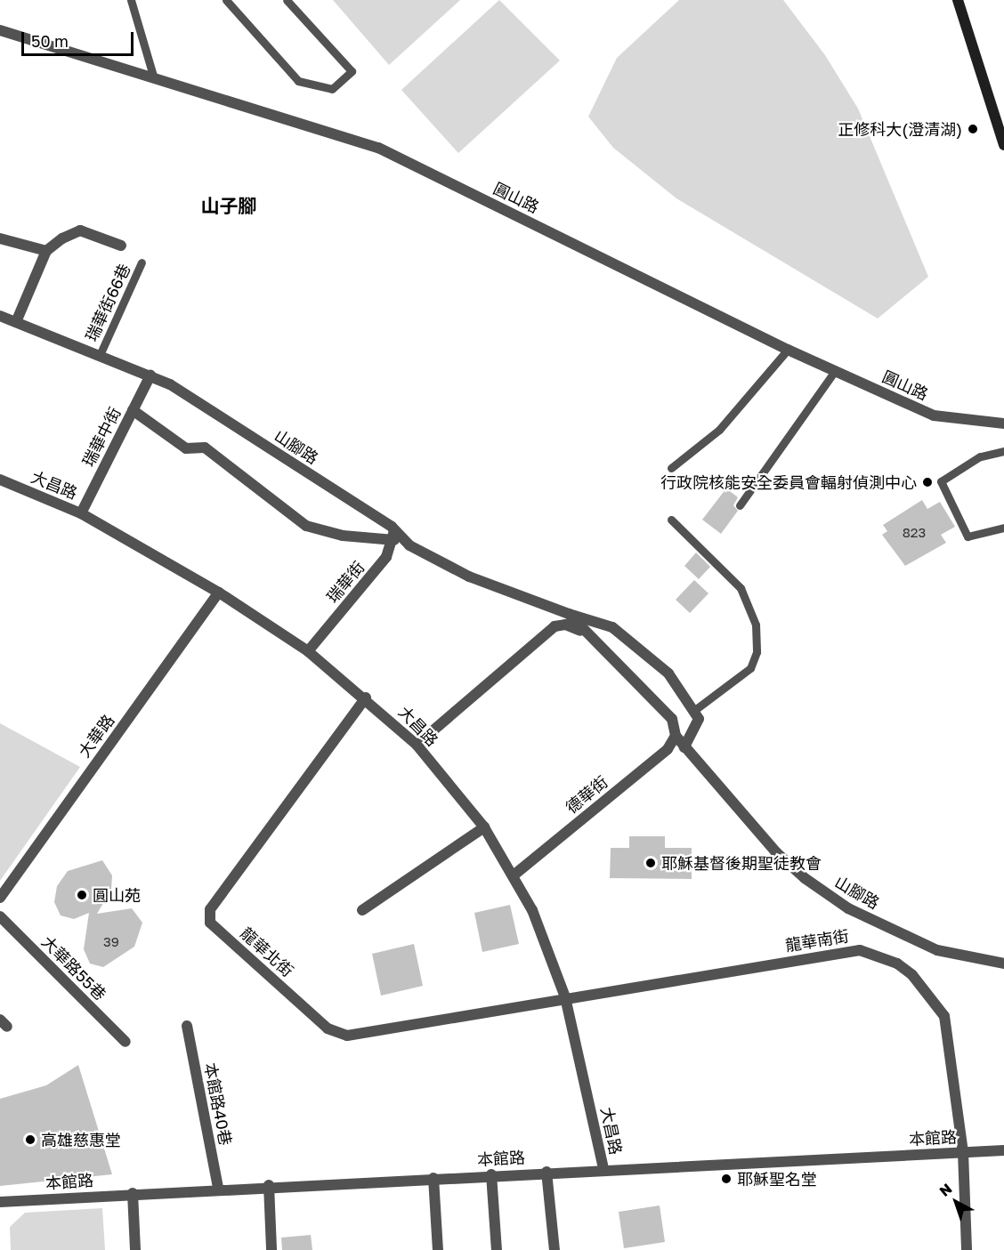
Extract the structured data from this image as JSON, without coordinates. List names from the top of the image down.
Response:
{
  "streets": {
    "street": [
      "圓山路",
      "瑞華中街",
      "山腳路",
      "大昌路",
      "瑞華街",
      "大華路",
      "德華街",
      "龍華南街",
      "龍華北街",
      "大華路55巷",
      "本館路40巷",
      "本館路"
    ],
    "lane": ["瑞華街66巷"]
  },
  "crossings": [
    ["瑞華街66巷", "山腳路"],
    ["瑞華中街", "山腳路"],
    ["瑞華中街", "大昌路"],
    ["山腳路", "德華街"],
    ["大昌路", "瑞華街"],
    ["大昌路", "大華路"],
    ["大昌路", "德華街"],
    ["大昌路", "龍華南街"],
    ["大昌路", "龍華北街"],
    ["大昌路", "本館路"],
    ["龍華南街", "龍華北街"],
    ["龍華南街", "本館路"],
    ["本館路40巷", "本館路"]
  ],
  "districts": ["山子腳"],
  "places": [
    "正修科大(澄清湖)",
    "行政院核能安全委員會輻射偵測中心",
    "耶穌基督後期聖徒教會",
    "圓山苑",
    "高雄慈惠堂",
    "耶穌聖名堂"
  ],
  "house_numbers": ["823", "39"],
  "scale_bar": "50 m",
  "north": "top left"
}
